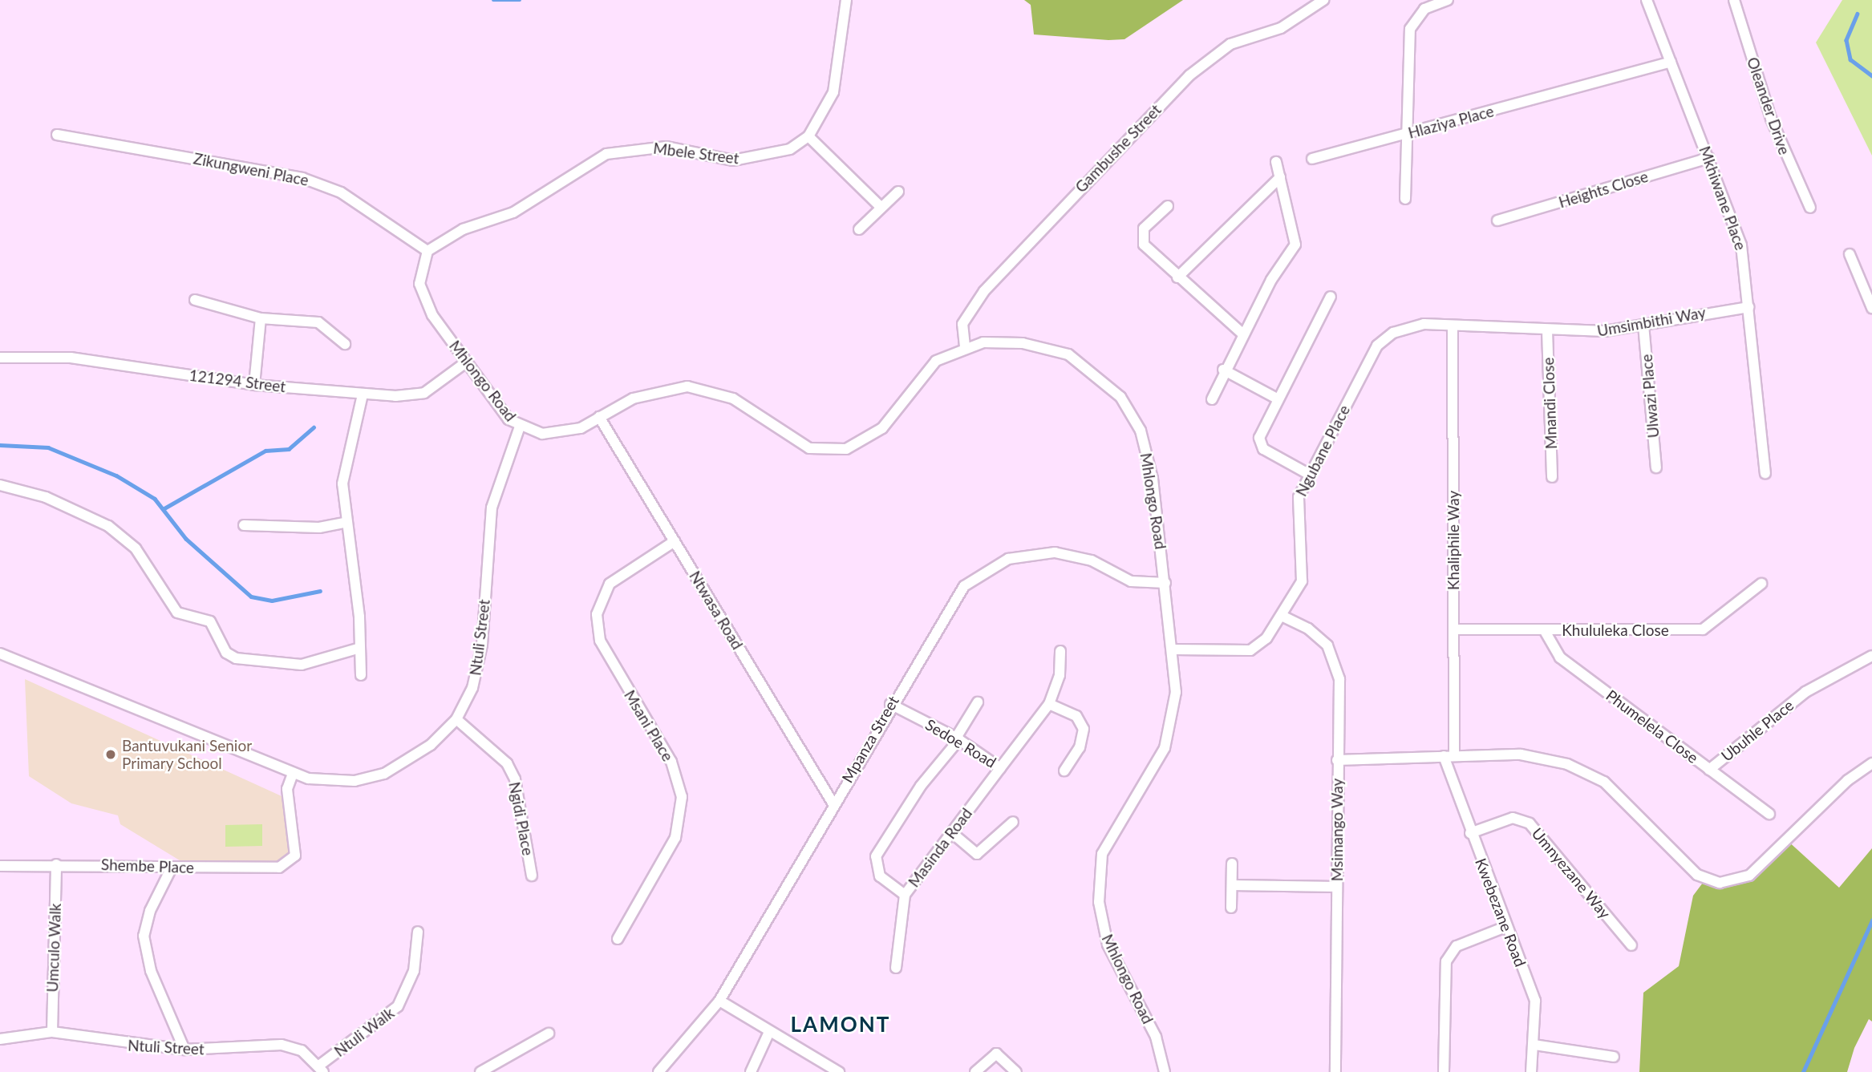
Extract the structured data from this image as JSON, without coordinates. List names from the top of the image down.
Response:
{
  "streets": {
    "street": [
      "Oleander Drive",
      "Hlaziya Place",
      "Gambushe Street",
      "Mbele Street",
      "Zikungweni Place",
      "Heights Close",
      "Mkhiwane Place",
      "Umsimbithi Way",
      "121294 Street",
      "Mhlongo Road",
      "Ulwazi Place",
      "Mnandi Close",
      "Ngubane Place",
      "Khaliphile Way",
      "Ntwasa Road",
      "Khululeka Close",
      "Ntuli Street",
      "Msani Place",
      "Phumelela Close",
      "Ubuhle Place",
      "Mpanza Street",
      "Sedoe Road",
      "Ngidi Place",
      "Msimango Way",
      "Masinda Road",
      "Shembe Place",
      "Umnyezane Way",
      "Kwebezane Road",
      "Umculo Walk",
      "Ntuli Walk"
    ]
  },
  "crossings": [
    ["Hlaziya Place", "Mkhiwane Place"],
    ["Gambushe Street", "Mhlongo Road"],
    ["Mbele Street", "Zikungweni Place"],
    ["Mbele Street", "Mhlongo Road"],
    ["Zikungweni Place", "Mhlongo Road"],
    ["Heights Close", "Mkhiwane Place"],
    ["Mkhiwane Place", "Umsimbithi Way"],
    ["Umsimbithi Way", "Ulwazi Place"],
    ["Umsimbithi Way", "Mnandi Close"],
    ["Umsimbithi Way", "Ngubane Place"],
    ["Umsimbithi Way", "Khaliphile Way"],
    ["121294 Street", "Mhlongo Road"],
    ["Mhlongo Road", "Ngubane Place"],
    ["Mhlongo Road", "Ntwasa Road"],
    ["Mhlongo Road", "Ntuli Street"],
    ["Mhlongo Road", "Mpanza Street"],
    ["Ngubane Place", "Khaliphile Way"],
    ["Ngubane Place", "Msimango Way"],
    ["Khaliphile Way", "Khululeka Close"],
    ["Khaliphile Way", "Kwebezane Road"],
    ["Ntwasa Road", "Msani Place"],
    ["Ntwasa Road", "Mpanza Street"],
    ["Khululeka Close", "Phumelela Close"],
    ["Ntuli Street", "Ngidi Place"],
    ["Ntuli Street", "Shembe Place"],
    ["Ntuli Street", "Umculo Walk"],
    ["Ntuli Street", "Ntuli Walk"],
    ["Phumelela Close", "Ubuhle Place"],
    ["Mpanza Street", "Sedoe Road"],
    ["Sedoe Road", "Masinda Road"],
    ["Shembe Place", "Umculo Walk"],
    ["Umnyezane Way", "Kwebezane Road"]
  ],
  "districts": ["LAMONT"],
  "places": ["Bantuvukani Senior Primary School"]
}
